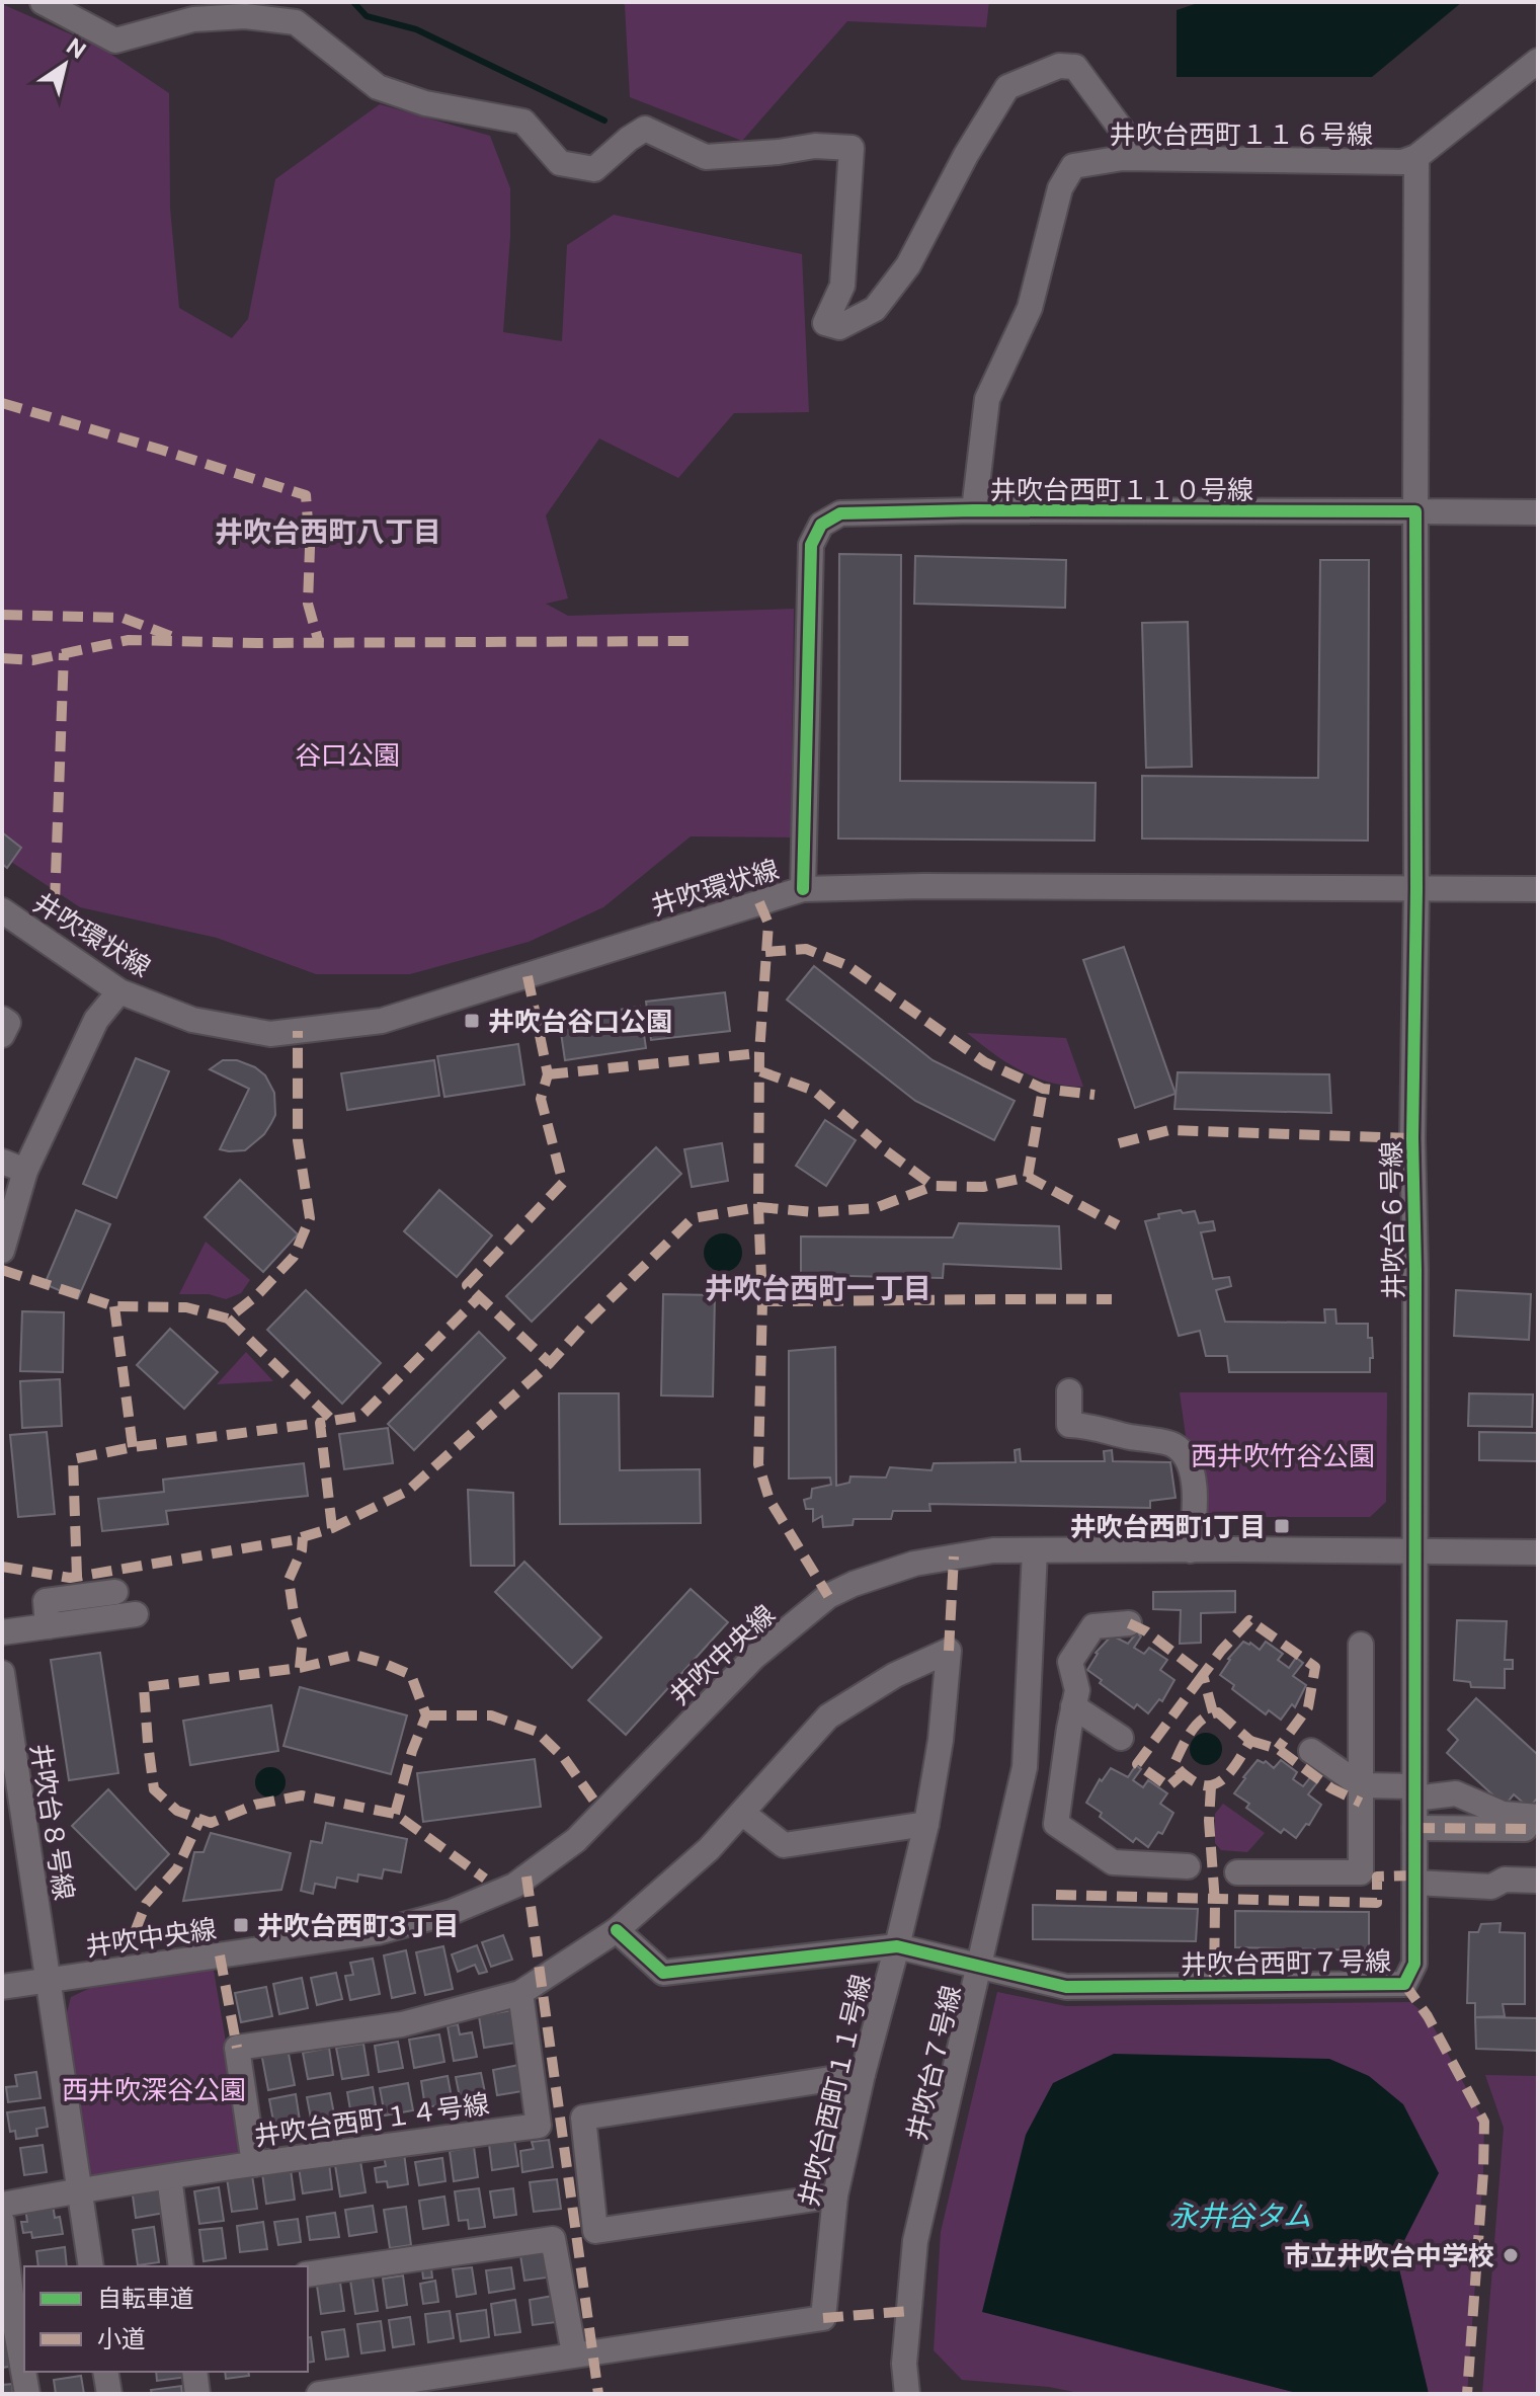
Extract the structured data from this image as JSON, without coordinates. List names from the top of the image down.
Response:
{
  "streets": {
    "street": [
      "井吹台西町１１６号線",
      "井吹台西町１１０号線",
      "井吹環状線",
      "井吹台６号線",
      "井吹中央線",
      "井吹台８号線",
      "井吹台西町７号線",
      "井吹台７号線",
      "井吹台西町１１号線",
      "井吹台西町１４号線"
    ]
  },
  "crossings": [
    ["井吹台西町１１６号線", "井吹台西町１１０号線"],
    ["井吹台西町１１０号線", "井吹環状線"],
    ["井吹環状線", "井吹台６号線"],
    ["井吹台６号線", "井吹中央線"],
    ["井吹台６号線", "井吹台西町７号線"],
    ["井吹中央線", "井吹台８号線"],
    ["井吹中央線", "井吹台西町７号線"],
    ["井吹中央線", "井吹台７号線"],
    ["井吹台８号線", "井吹台西町１４号線"],
    ["井吹台西町７号線", "井吹台７号線"],
    ["井吹台西町１１号線", "井吹台西町１４号線"]
  ],
  "districts": ["井吹台西町八丁目", "井吹台西町一丁目"],
  "water": ["永井谷タム"],
  "parks": ["谷口公園", "西井吹竹谷公園", "西井吹深谷公園"],
  "places": {
    "transit": ["井吹台谷口公園", "井吹台西町1丁目", "井吹台西町3丁目"],
    "other": ["市立井吹台中学校"]
  },
  "legend": ["自転車道", "小道"],
  "north": "top right"
}
